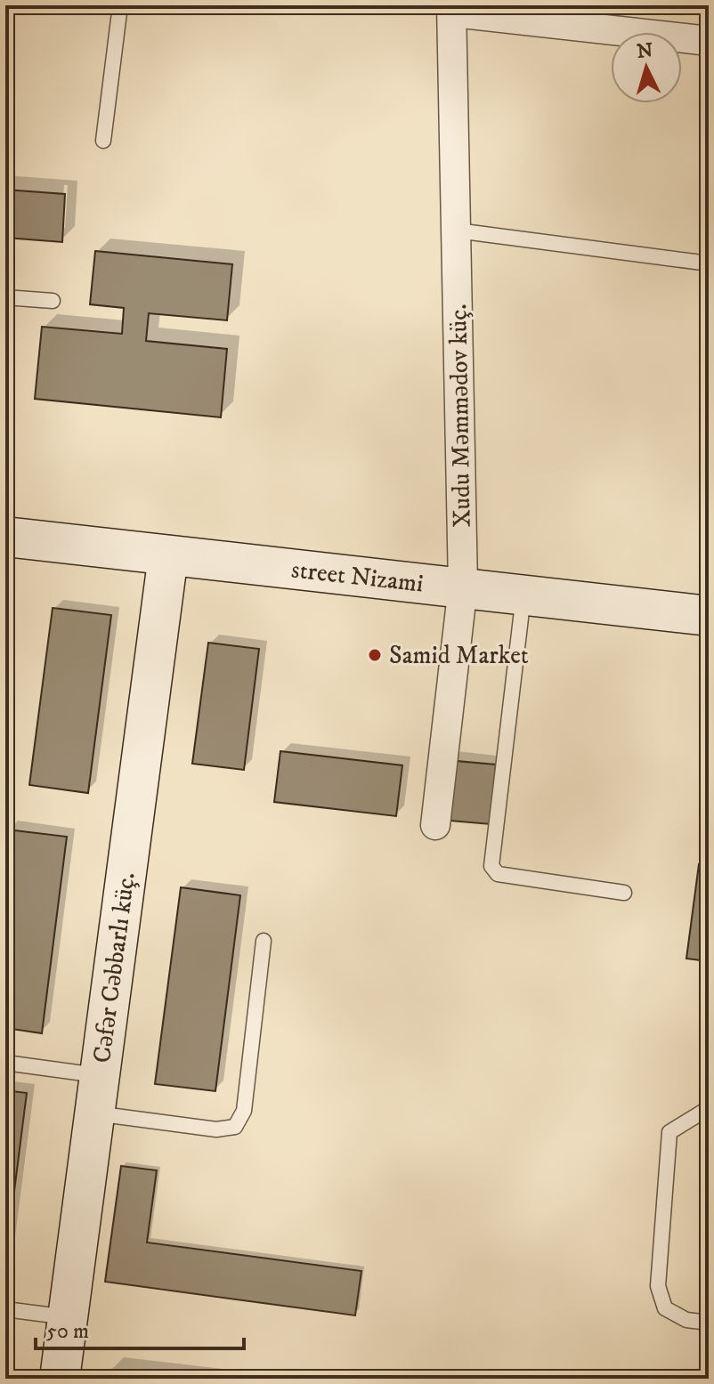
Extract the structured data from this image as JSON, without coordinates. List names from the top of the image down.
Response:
{
  "streets": {
    "street": ["Xudu Məmmədov küç.", "street Nizami", "Cəfər Cəbbarlı küç."]
  },
  "crossings": [
    ["Xudu Məmmədov küç.", "street Nizami"],
    ["street Nizami", "Cəfər Cəbbarlı küç."]
  ],
  "places": ["Samid Market"],
  "scale_bar": "50 m",
  "north": "top"
}
